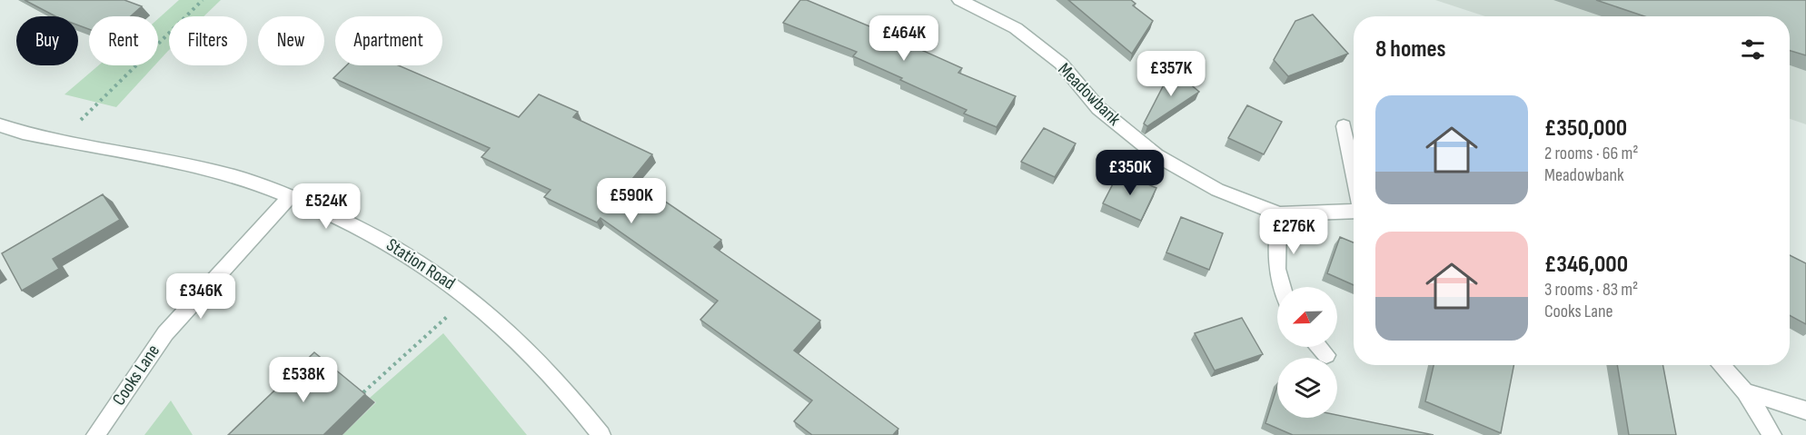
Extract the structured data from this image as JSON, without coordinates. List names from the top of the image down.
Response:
{
  "streets": {
    "street": ["Meadowbank", "Station Road", "Cooks Lane"]
  },
  "crossings": [
    ["Station Road", "Cooks Lane"]
  ],
  "north": "bottom left",
  "page": {
    "price": [
      "£464K",
      "£357K",
      "£350K",
      "£590K",
      "£524K",
      "£276K",
      "£346K",
      "£538K"
    ],
    "chip": [
      "Buy",
      "Rent",
      "Filters",
      "New",
      "Apartment"
    ],
    "heading": "8 homes",
    "list": [
      {
        "name": "£350,000",
        "note": "2 rooms · 66 m² · Meadowbank"
      },
      {
        "name": "£346,000",
        "note": "3 rooms · 83 m² · Cooks Lane"
      }
    ]
  }
}
